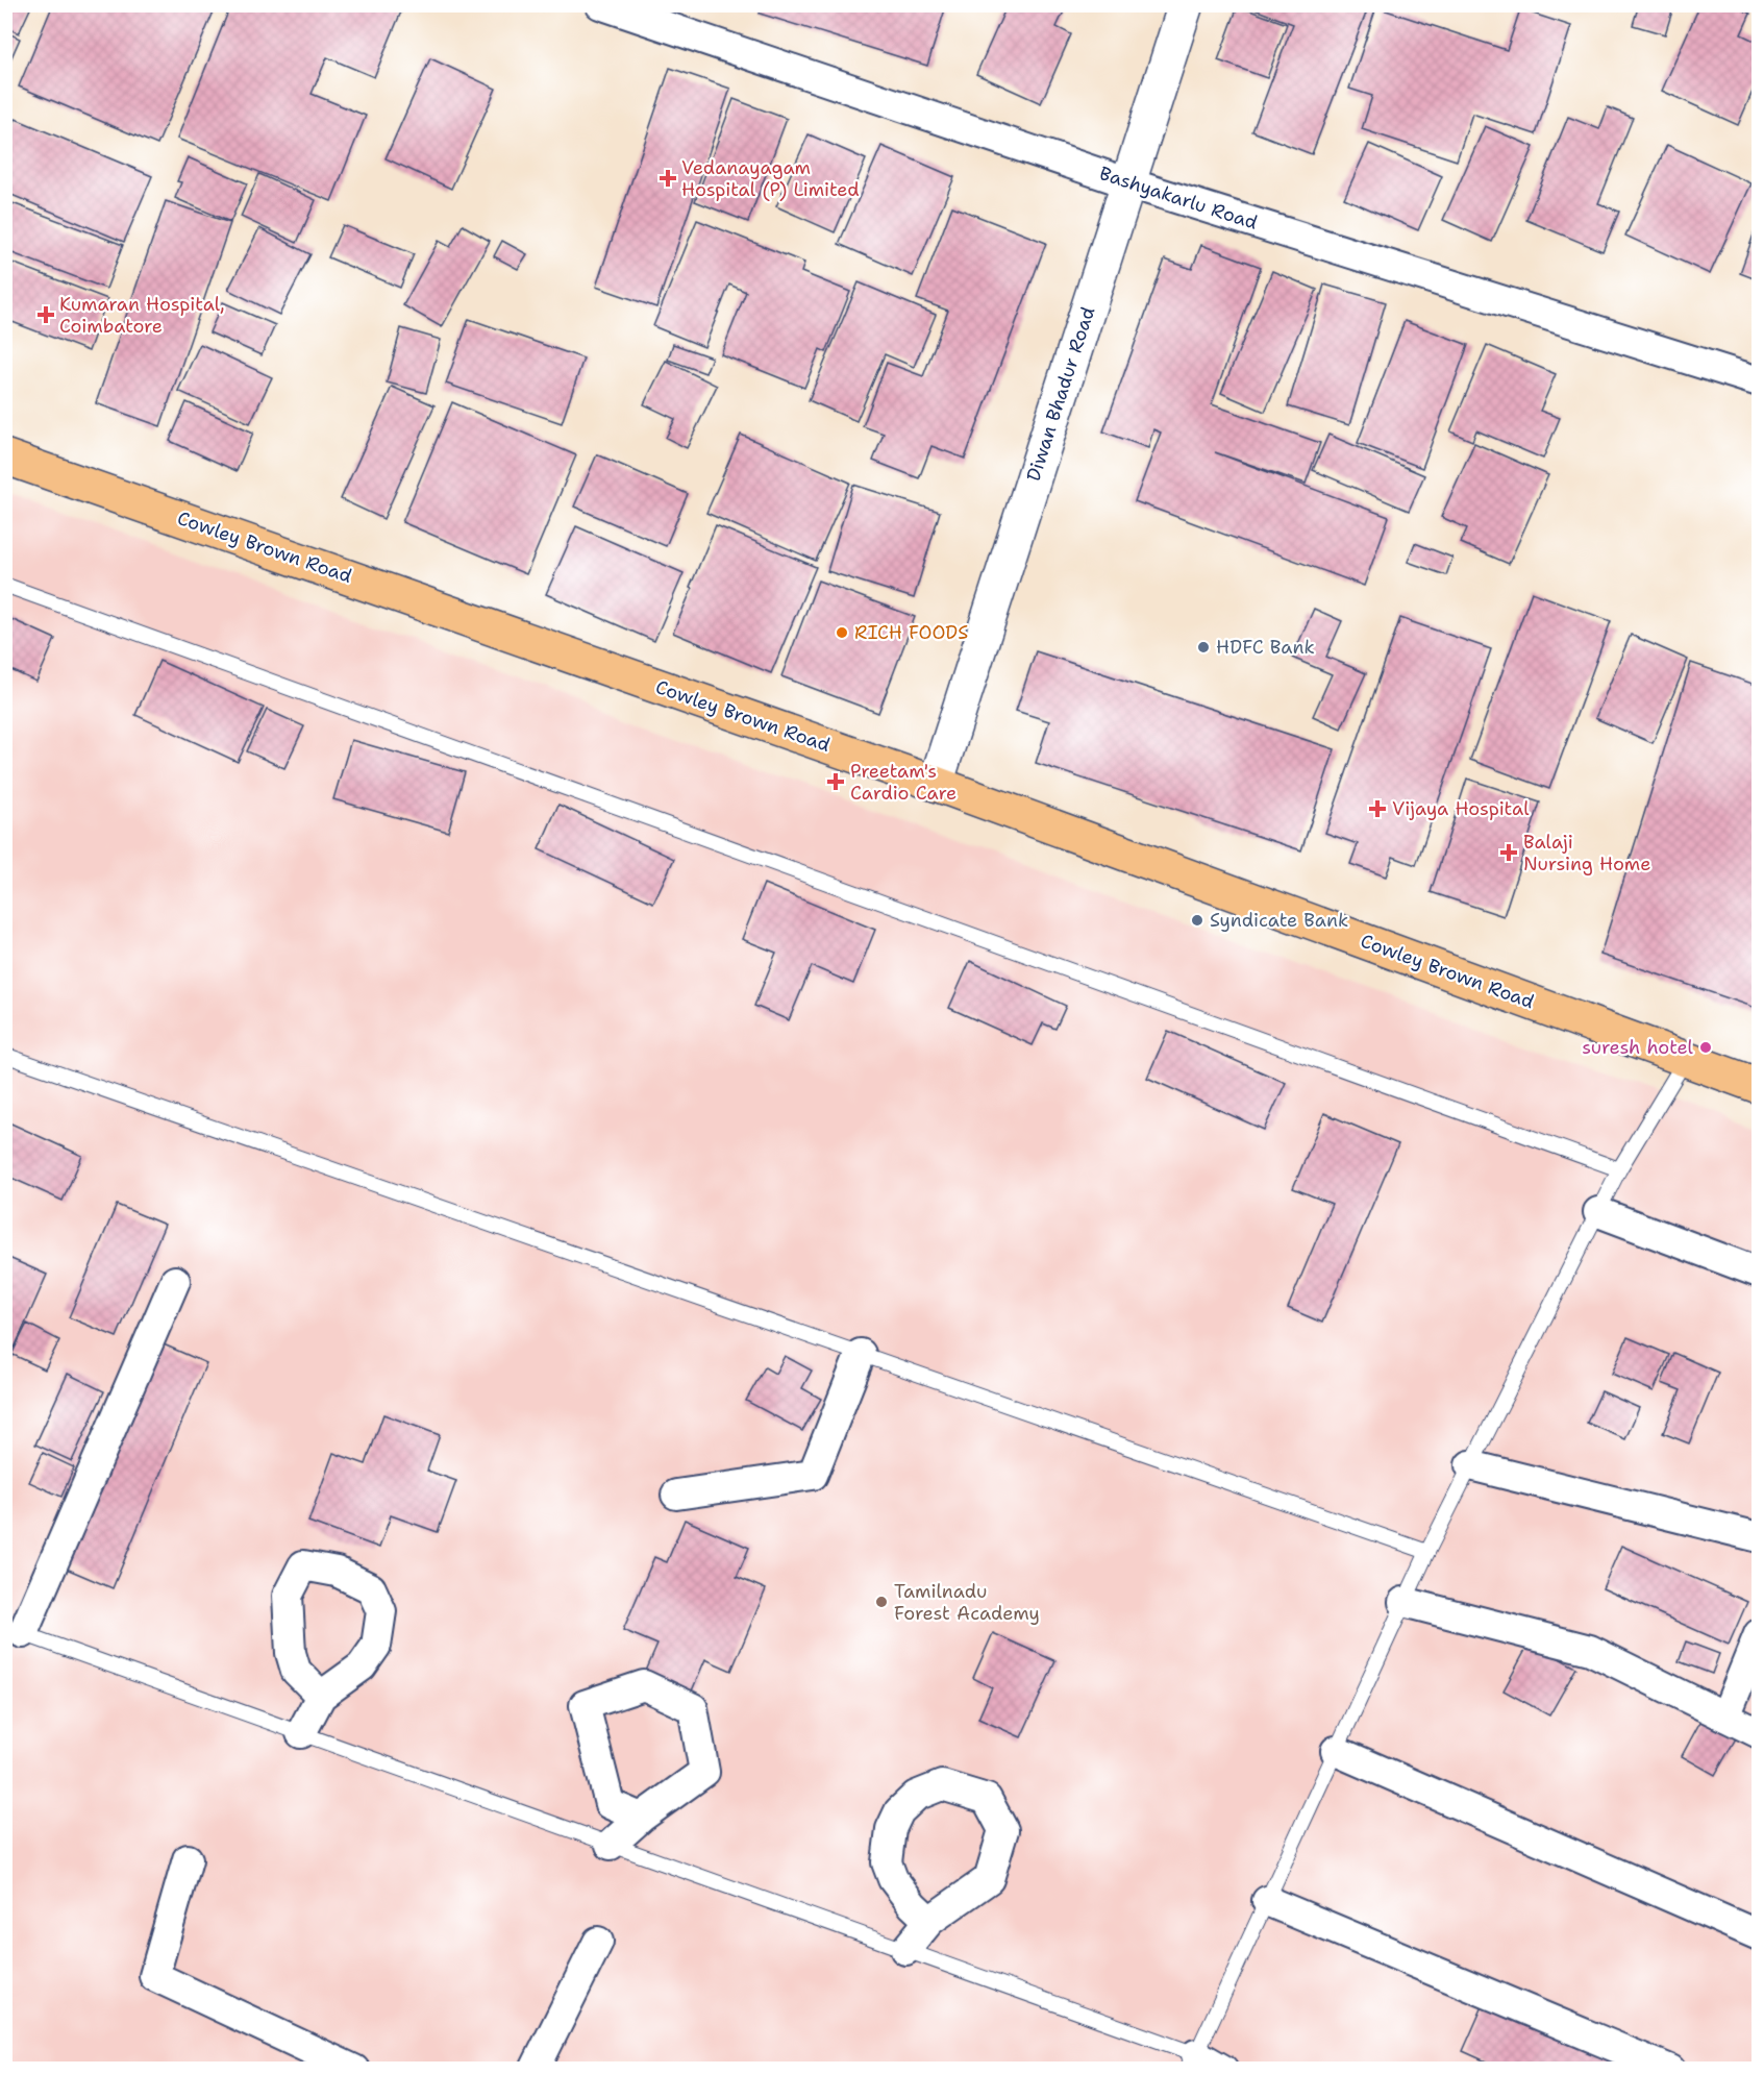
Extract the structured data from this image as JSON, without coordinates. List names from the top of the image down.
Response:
{
  "streets": {
    "main road": ["Cowley Brown Road"],
    "street": ["Bashyakarlu Road", "Diwan Bhadur Road"]
  },
  "crossings": [
    ["Bashyakarlu Road", "Diwan Bhadur Road"],
    ["Diwan Bhadur Road", "Cowley Brown Road"]
  ],
  "places": {
    "health": [
      "Vedanayagam Hospital (P) Limited",
      "Kumaran Hospital, Coimbatore",
      "Preetam's Cardio Care",
      "Vijaya Hospital",
      "Balaji Nursing Home"
    ],
    "other": [
      "RICH FOODS",
      "HDFC Bank",
      "Syndicate Bank",
      "suresh hotel",
      "Tamilnadu Forest Academy"
    ]
  }
}
